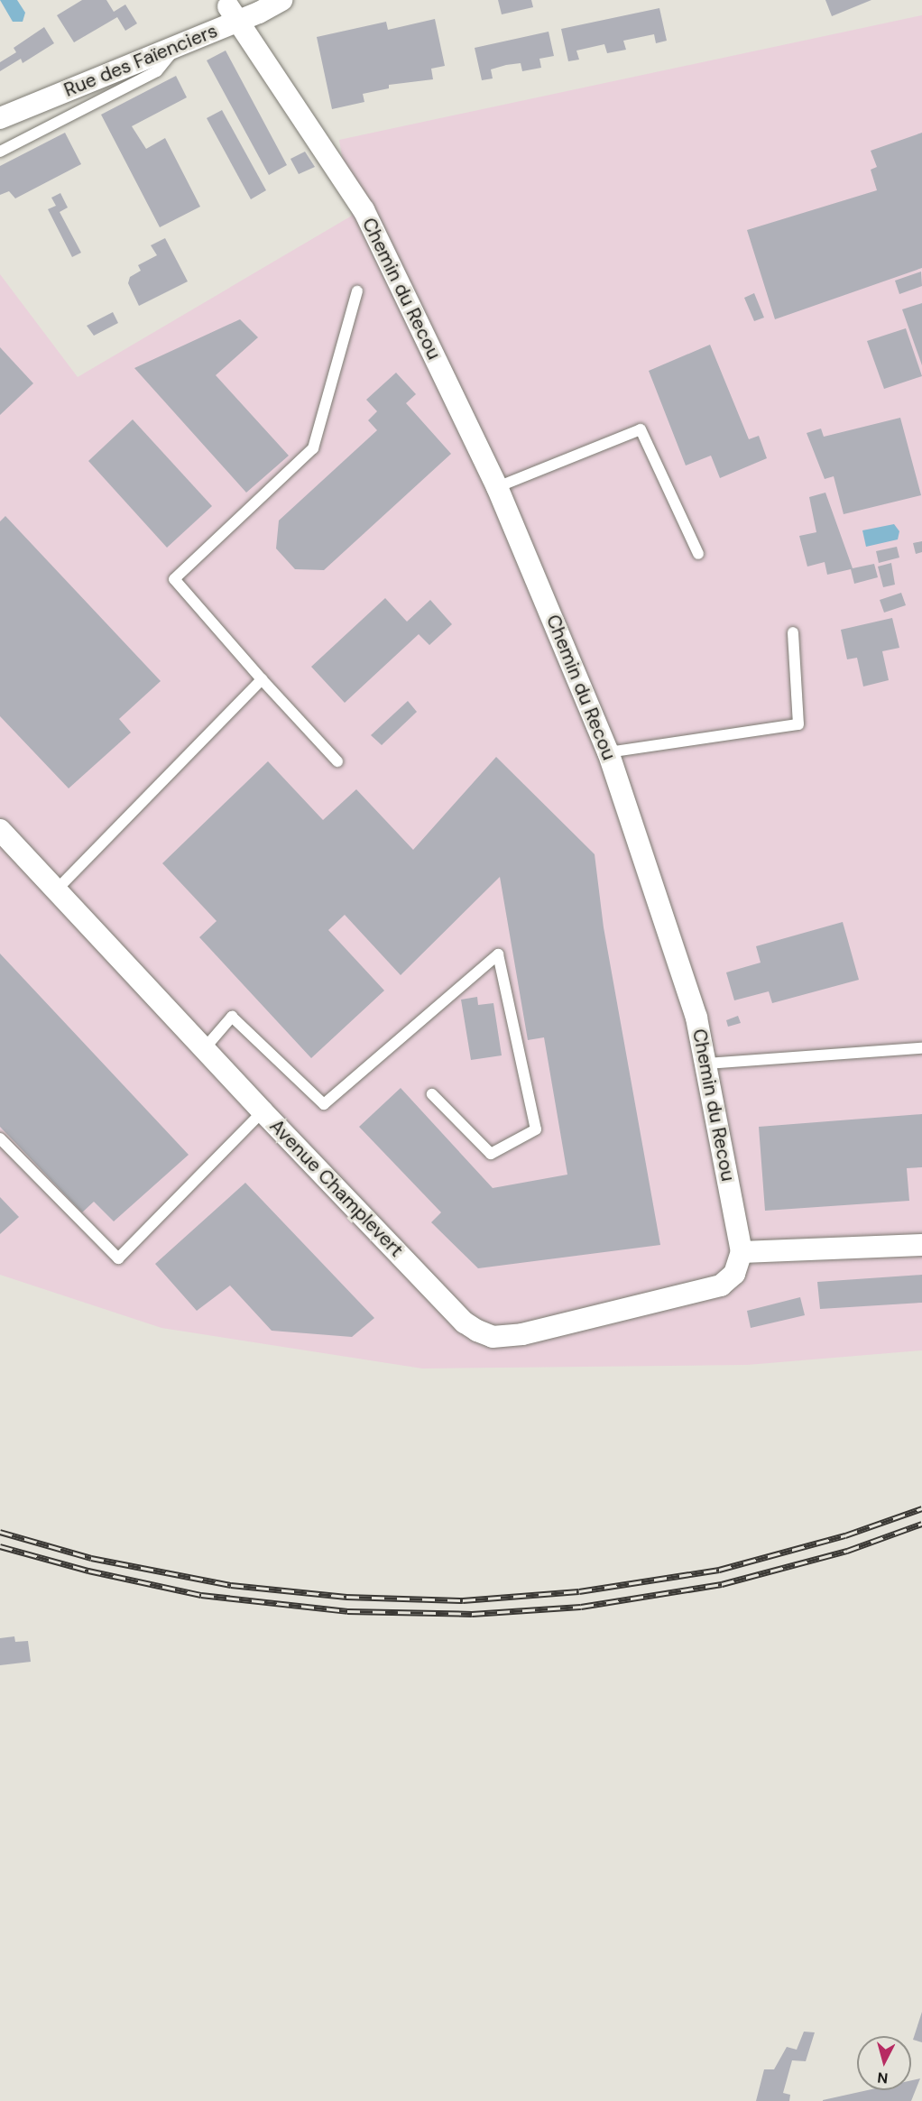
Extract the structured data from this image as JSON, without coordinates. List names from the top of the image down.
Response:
{
  "streets": {
    "street": ["Rue des Faïenciers", "Chemin du Recou", "Avenue Champlevert"]
  },
  "crossings": [
    ["Rue des Faïenciers", "Chemin du Recou"],
    ["Chemin du Recou", "Avenue Champlevert"]
  ],
  "north": "bottom"
}
